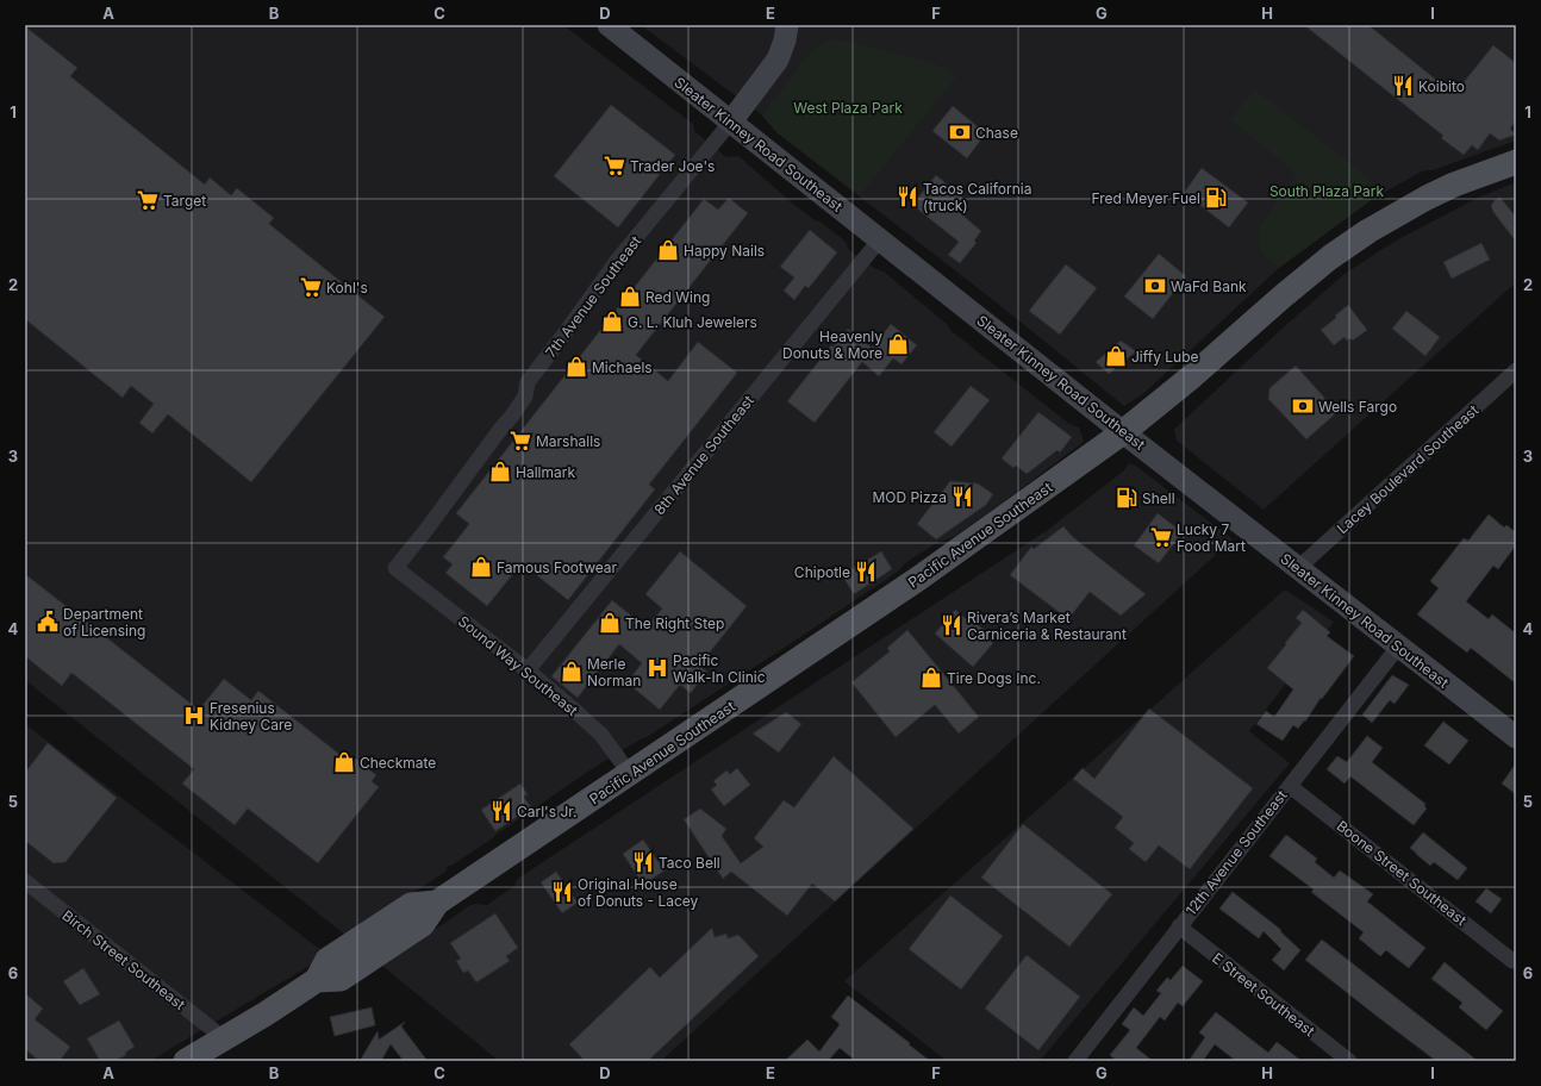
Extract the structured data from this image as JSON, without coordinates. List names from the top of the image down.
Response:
{
  "streets": {
    "main road": ["Sleater Kinney Road Southeast", "7th Avenue Southeast", "Pacific Avenue Southeast"],
    "street": [
      "8th Avenue Southeast",
      "Lacey Boulevard Southeast",
      "Sound Way Southeast",
      "12th Avenue Southeast",
      "Boone Street Southeast",
      "Birch Street Southeast",
      "E Street Southeast"
    ]
  },
  "crossings": [
    ["Sleater Kinney Road Southeast", "7th Avenue Southeast"],
    ["Sleater Kinney Road Southeast", "8th Avenue Southeast"],
    ["Sleater Kinney Road Southeast", "Lacey Boulevard Southeast"],
    ["Sleater Kinney Road Southeast", "Pacific Avenue Southeast"],
    ["Sleater Kinney Road Southeast", "12th Avenue Southeast"],
    ["7th Avenue Southeast", "Sound Way Southeast"],
    ["8th Avenue Southeast", "Sound Way Southeast"],
    ["Pacific Avenue Southeast", "Sound Way Southeast"],
    ["Pacific Avenue Southeast", "Birch Street Southeast"],
    ["12th Avenue Southeast", "Boone Street Southeast"],
    ["12th Avenue Southeast", "E Street Southeast"]
  ],
  "parks": ["West Plaza Park", "South Plaza Park"],
  "places": {
    "restaurant": [
      "Koibito",
      "Tacos California (truck)",
      "MOD Pizza",
      "Chipotle",
      "Rivera’s Market Carniceria & Restaurant",
      "Carl's Jr.",
      "Taco Bell",
      "Original House of Donuts - Lacey"
    ],
    "bank": ["Chase", "WaFd Bank", "Wells Fargo"],
    "supermarket": [
      "Trader Joe's",
      "Target",
      "Kohl's",
      "Marshalls",
      "Lucky 7 Food Mart"
    ],
    "fuel station": ["Fred Meyer Fuel", "Shell"],
    "shop": [
      "Happy Nails",
      "Red Wing",
      "G. L. Kluh Jewelers",
      "Heavenly Donuts & More",
      "Jiffy Lube",
      "Michaels",
      "Hallmark",
      "Famous Footwear",
      "The Right Step",
      "Merle Norman",
      "Tire Dogs Inc.",
      "Checkmate"
    ],
    "public building": ["Department of Licensing"],
    "hospital": ["Pacific Walk-In Clinic", "Fresenius Kidney Care"]
  },
  "grid": {
    "columns": [
      "A",
      "B",
      "C",
      "D",
      "E",
      "F",
      "G",
      "H",
      "I"
    ],
    "rows": [
      "1",
      "2",
      "3",
      "4",
      "5",
      "6"
    ]
  }
}
